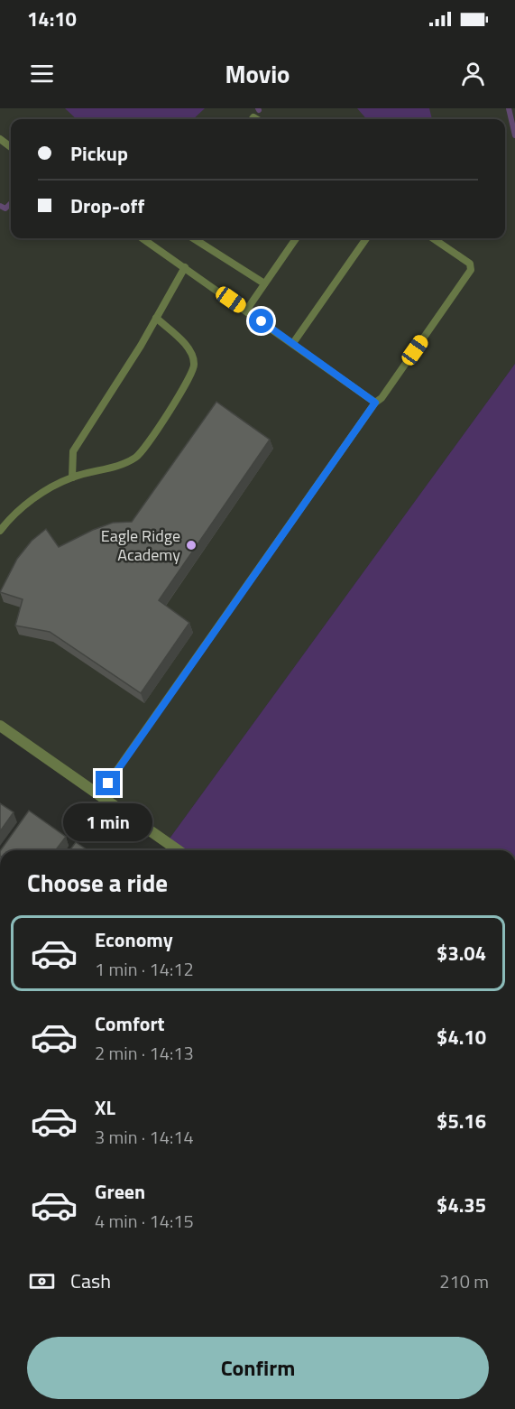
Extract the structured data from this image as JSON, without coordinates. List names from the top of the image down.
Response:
{
  "places": ["Eagle Ridge Academy"],
  "page": {
    "status": "14:10",
    "header": "Movio",
    "banner": ["Pickup", "Drop-off"],
    "bubble": "1 min",
    "heading": "Choose a ride",
    "list": [
      {
        "name": "Economy",
        "note": "1 min · 14:12",
        "value": "$3.04"
      },
      {
        "name": "Comfort",
        "note": "2 min · 14:13",
        "value": "$4.10"
      },
      {
        "name": "XL",
        "note": "3 min · 14:14",
        "value": "$5.16"
      },
      {
        "name": "Green",
        "note": "4 min · 14:15",
        "value": "$4.35"
      }
    ],
    "pay": ["Cash", "210 m"],
    "buttons": "Confirm"
  }
}
